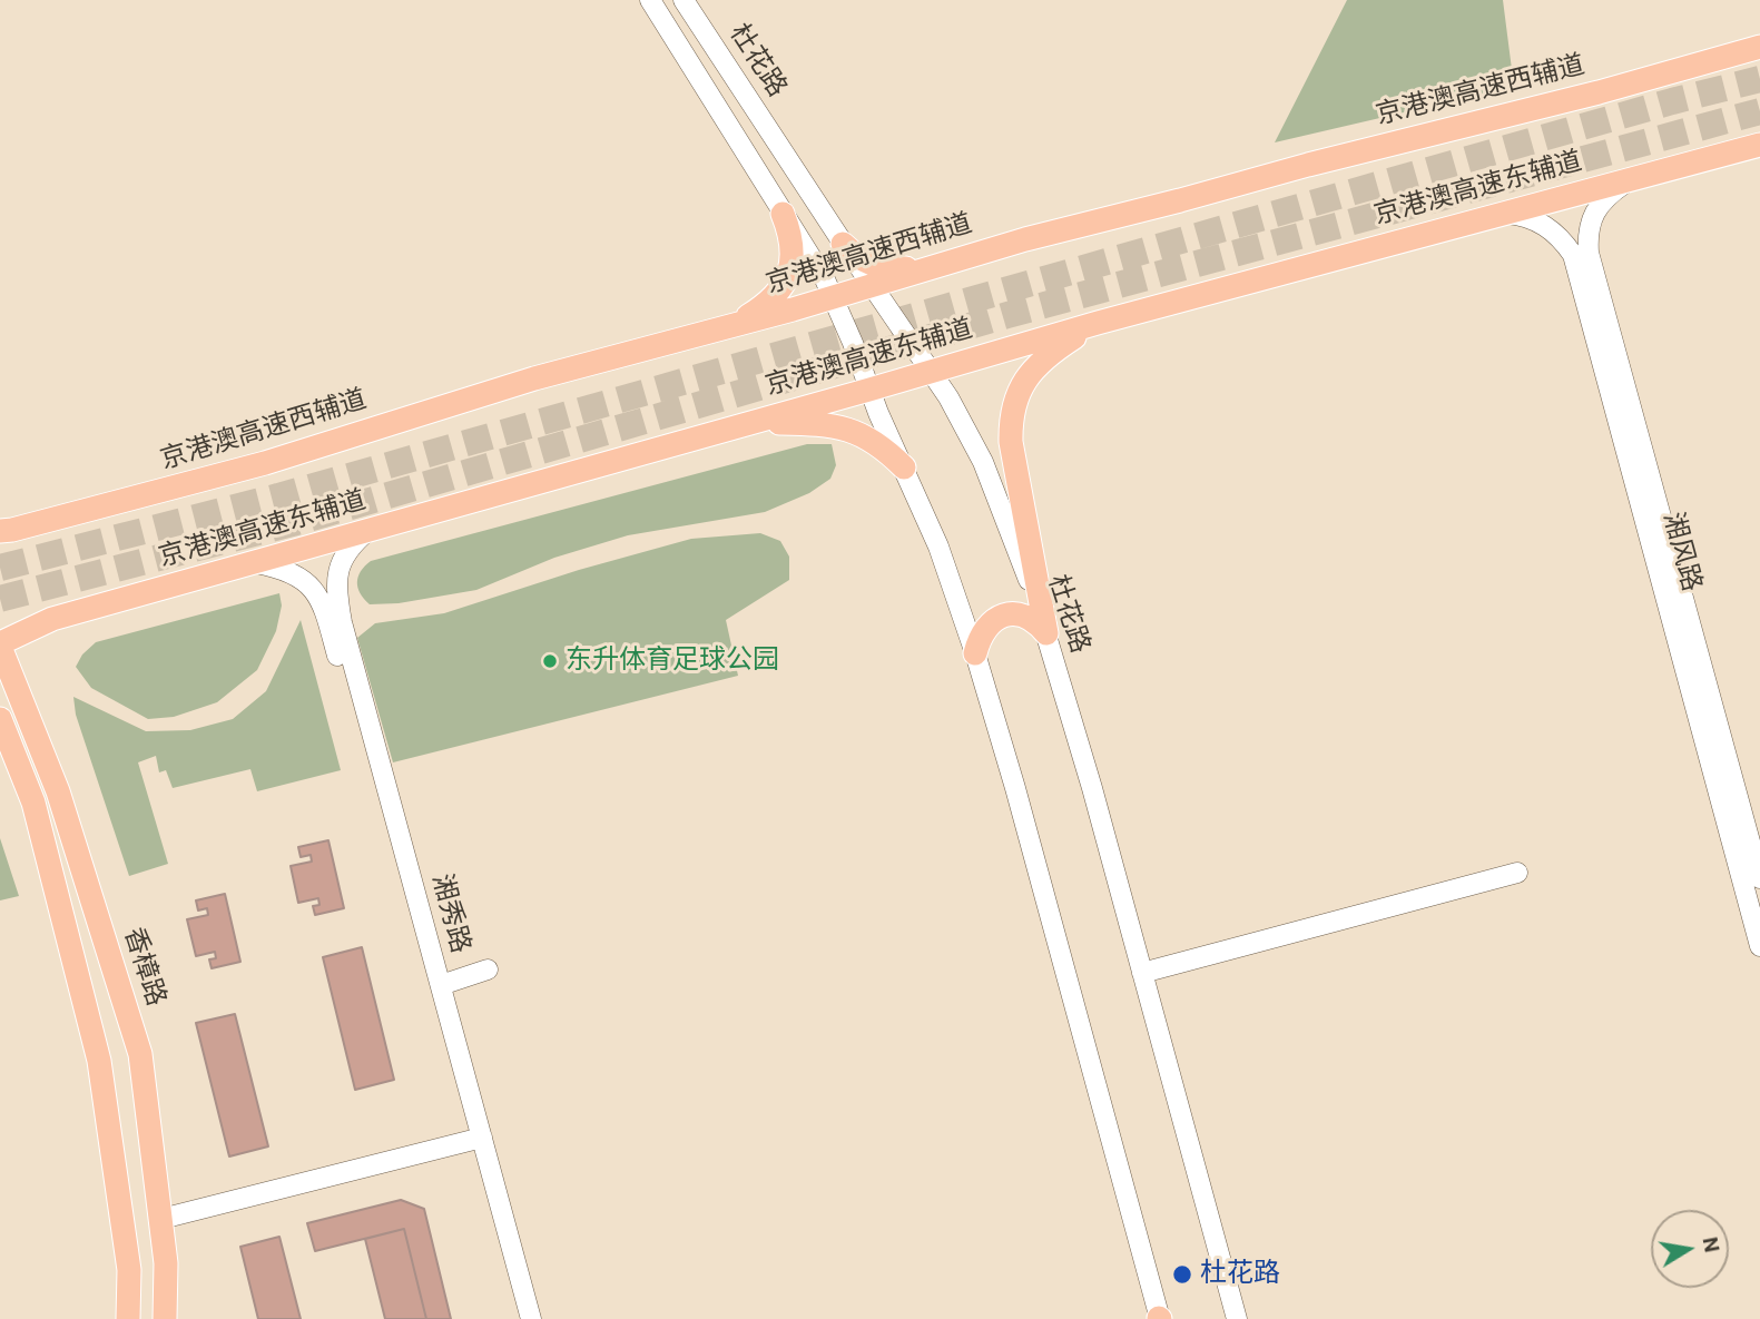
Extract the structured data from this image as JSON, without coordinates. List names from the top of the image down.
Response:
{
  "streets": {
    "main road": ["京港澳高速西辅道", "京港澳高速东辅道", "香樟路"],
    "street": ["杜花路", "湘风路", "湘秀路"]
  },
  "crossings": [
    ["杜花路", "京港澳高速西辅道"],
    ["杜花路", "京港澳高速东辅道"],
    ["京港澳高速东辅道", "湘风路"],
    ["京港澳高速东辅道", "湘秀路"],
    ["京港澳高速东辅道", "香樟路"]
  ],
  "places": ["东升体育足球公园", "杜花路"],
  "north": "right"
}
